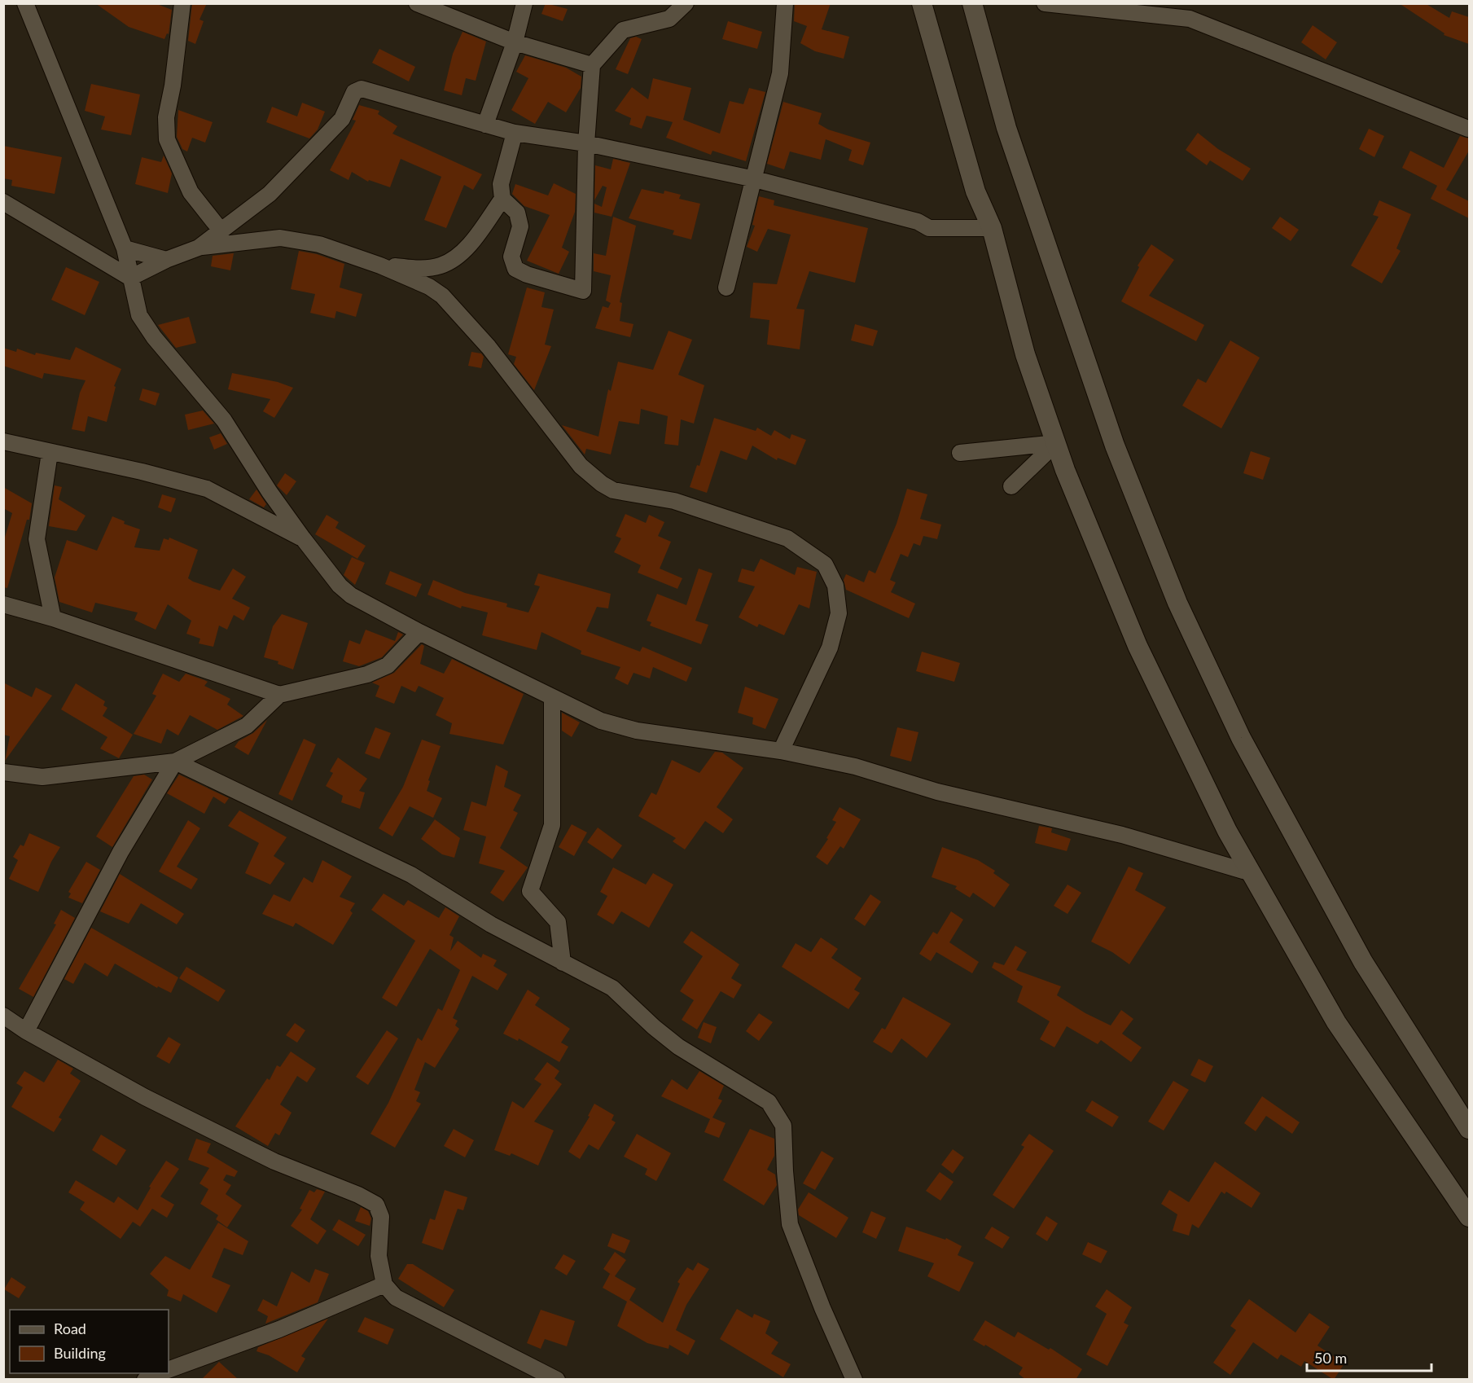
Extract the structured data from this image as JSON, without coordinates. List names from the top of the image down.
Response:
{
  "legend": ["Road", "Building"],
  "scale_bar": "50 m"
}
